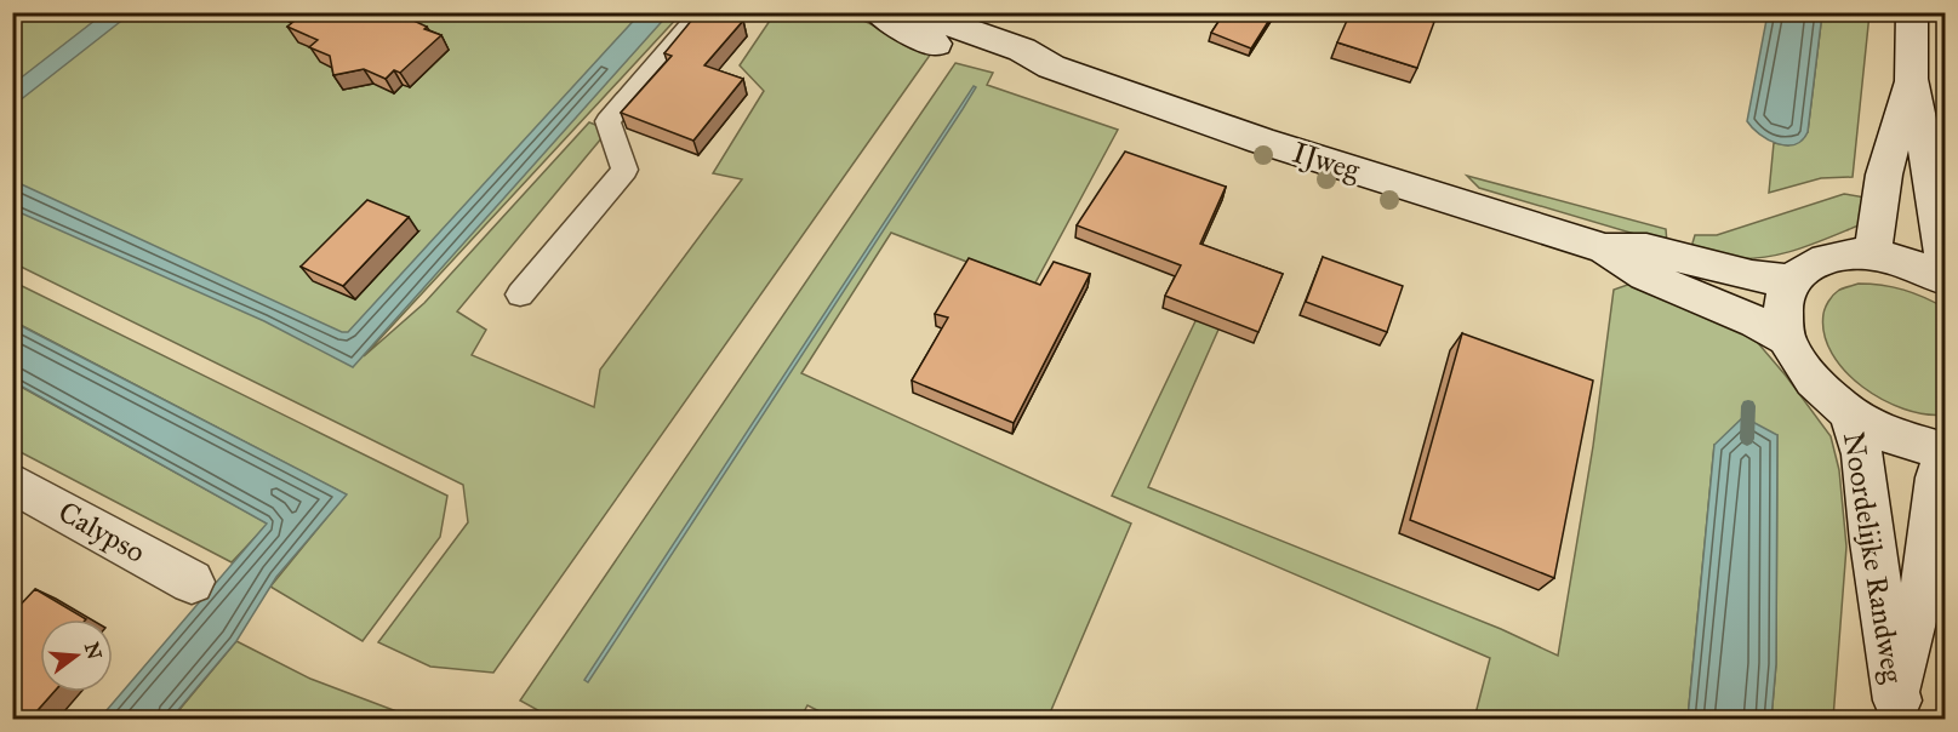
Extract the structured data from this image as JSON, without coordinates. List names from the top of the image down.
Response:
{
  "streets": {
    "main road": ["IJweg", "Calypso", "Noordelijke Randweg"]
  },
  "north": "right"
}
